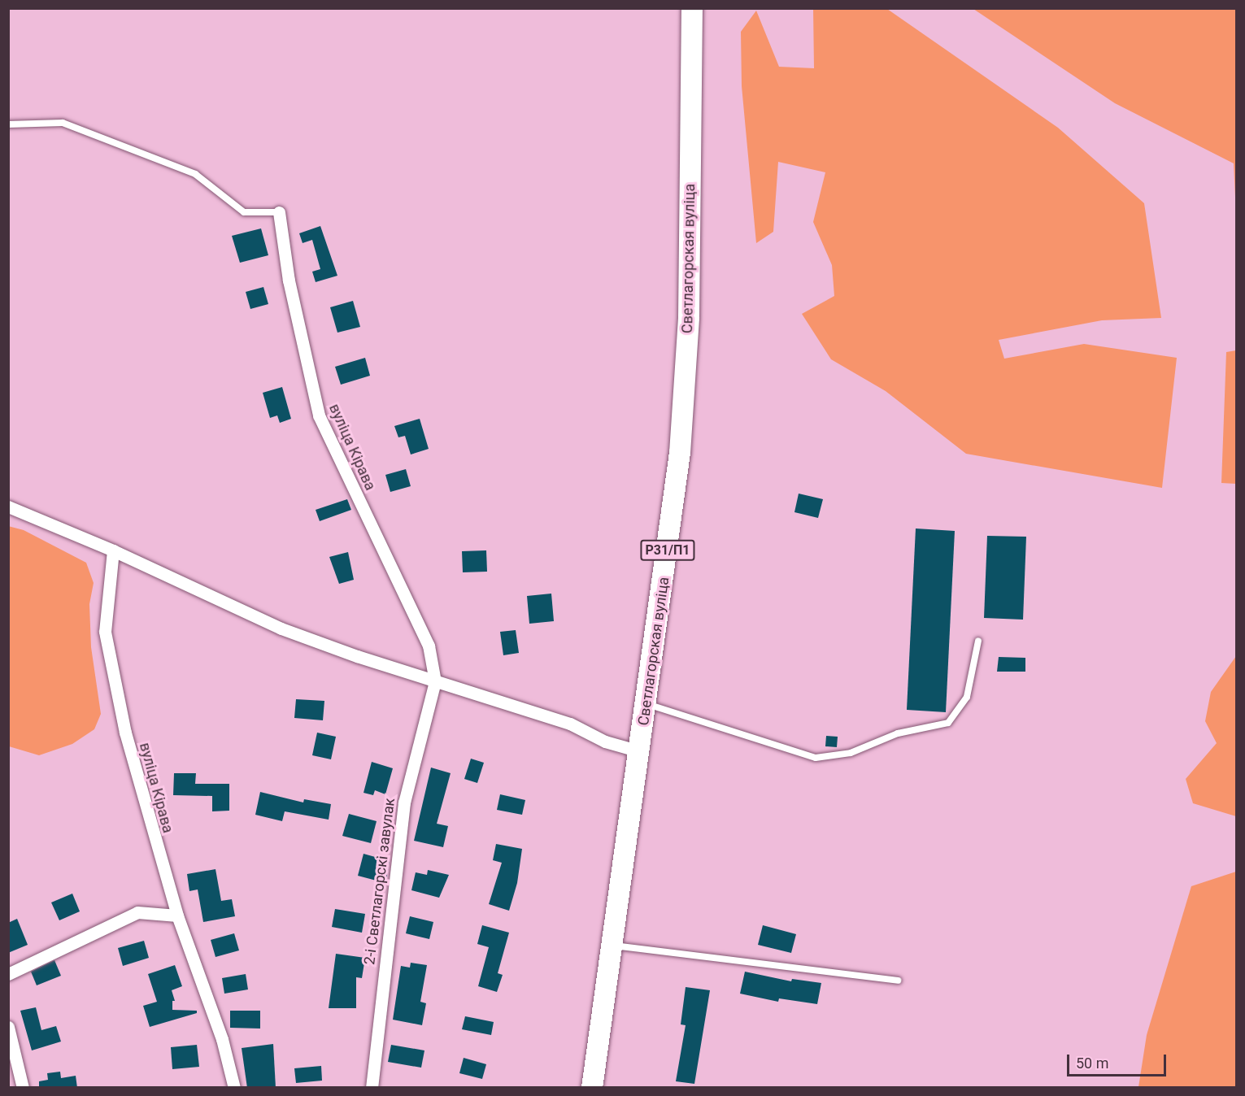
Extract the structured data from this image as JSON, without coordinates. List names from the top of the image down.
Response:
{
  "streets": {
    "main road": ["Светлагорская вуліца", "Р31/П1"],
    "street": ["вуліца Кірава", "2-і Светлагорскі завулак"]
  },
  "crossings": [
    ["вуліца Кірава", "2-і Светлагорскі завулак"]
  ],
  "scale_bar": "50 m"
}
